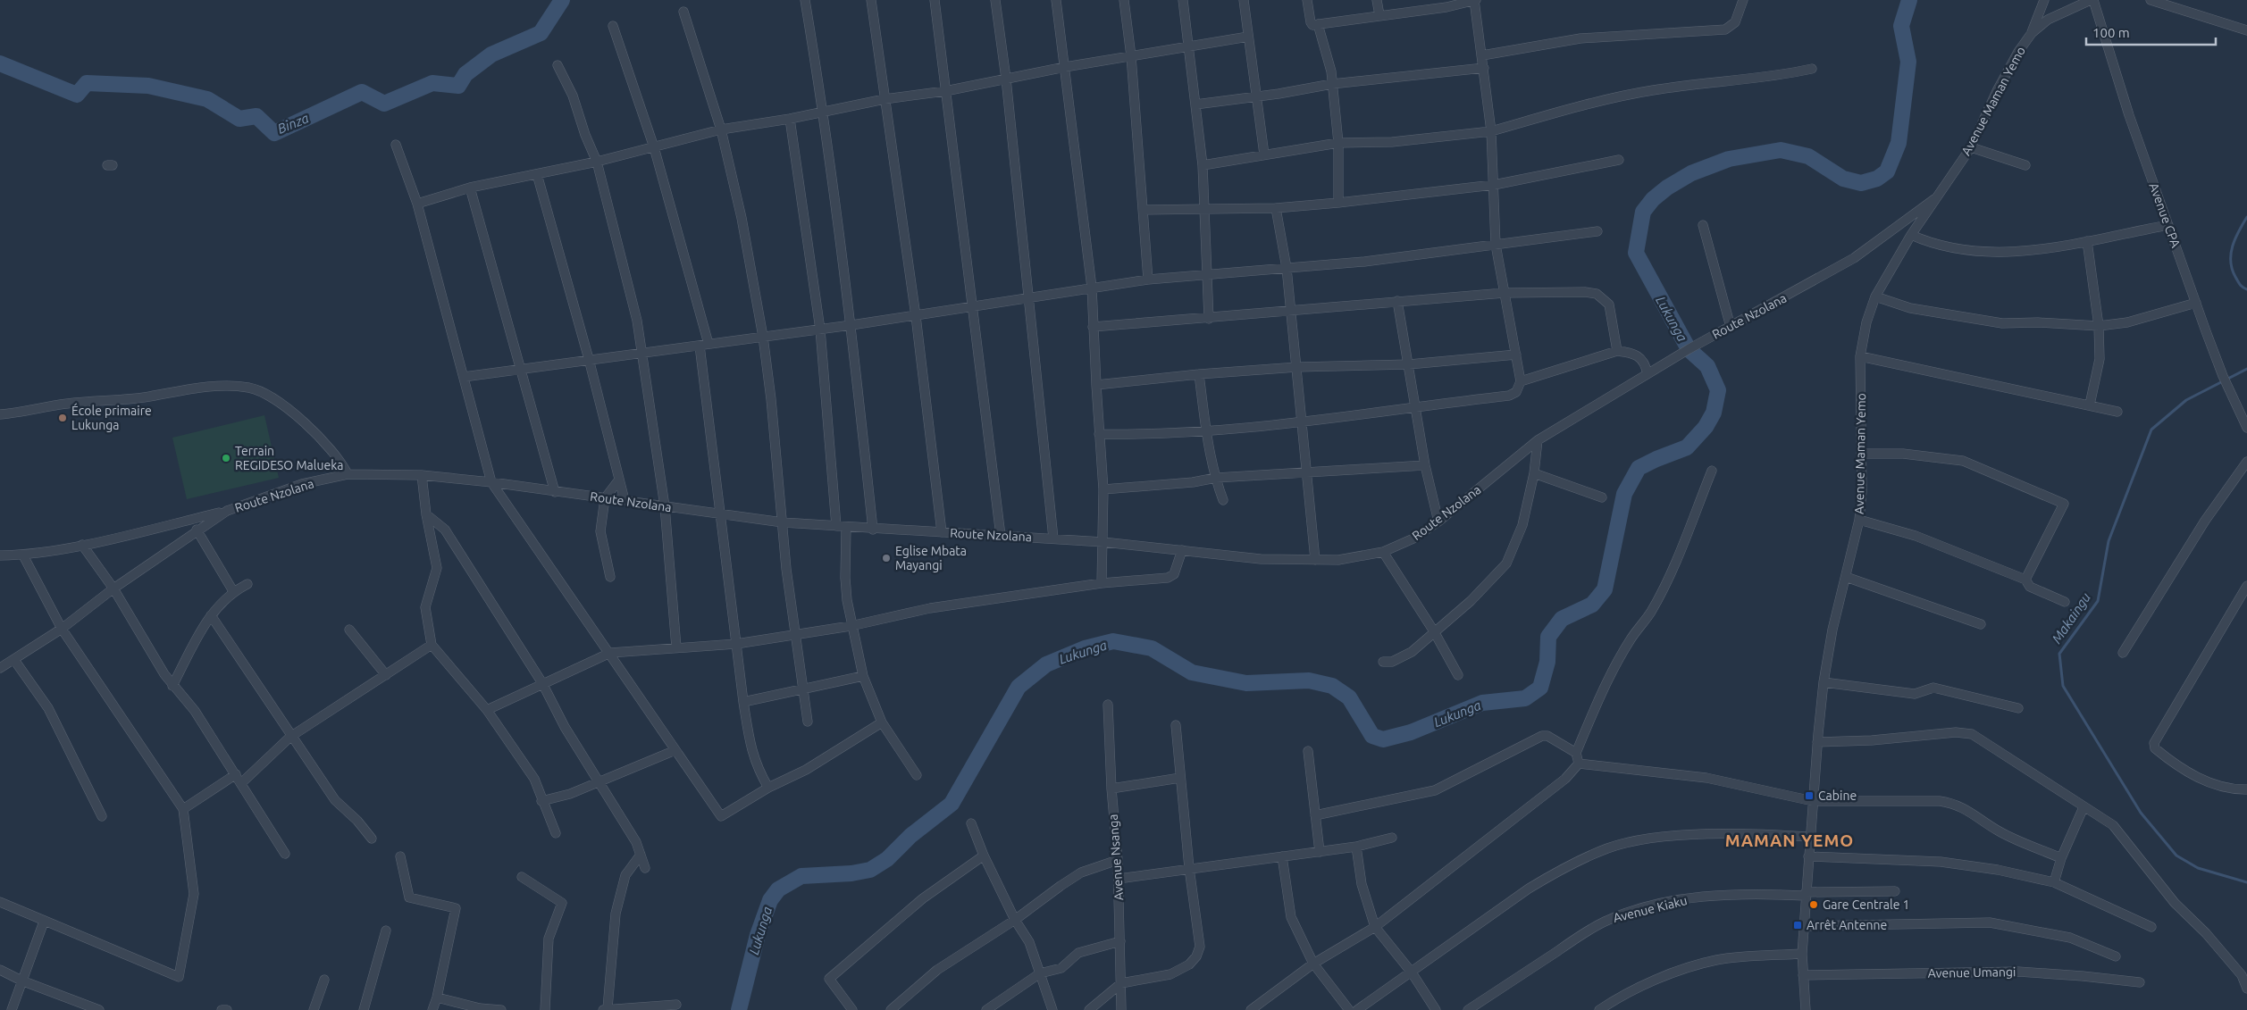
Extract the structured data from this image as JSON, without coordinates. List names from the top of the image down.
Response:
{
  "streets": {
    "street": [
      "Avenue Maman Yemo",
      "Avenue CPA",
      "Route Nzolana",
      "Avenue Nsanga",
      "Avenue Kiaku",
      "Avenue Umangi"
    ]
  },
  "crossings": [
    ["Avenue Maman Yemo", "Route Nzolana"],
    ["Avenue Maman Yemo", "Avenue Kiaku"],
    ["Avenue Maman Yemo", "Avenue Umangi"]
  ],
  "districts": ["MAMAN YEMO"],
  "water": ["Binza", "Lukunga", "Makaingu"],
  "places": {
    "other": [
      "École primaire Lukunga",
      "Terrain REGIDESO Malueka",
      "Eglise Mbata Mayangi",
      "Gare Centrale 1"
    ],
    "transit": ["Cabine", "Arrêt Antenne"]
  },
  "scale_bar": "100 m"
}
